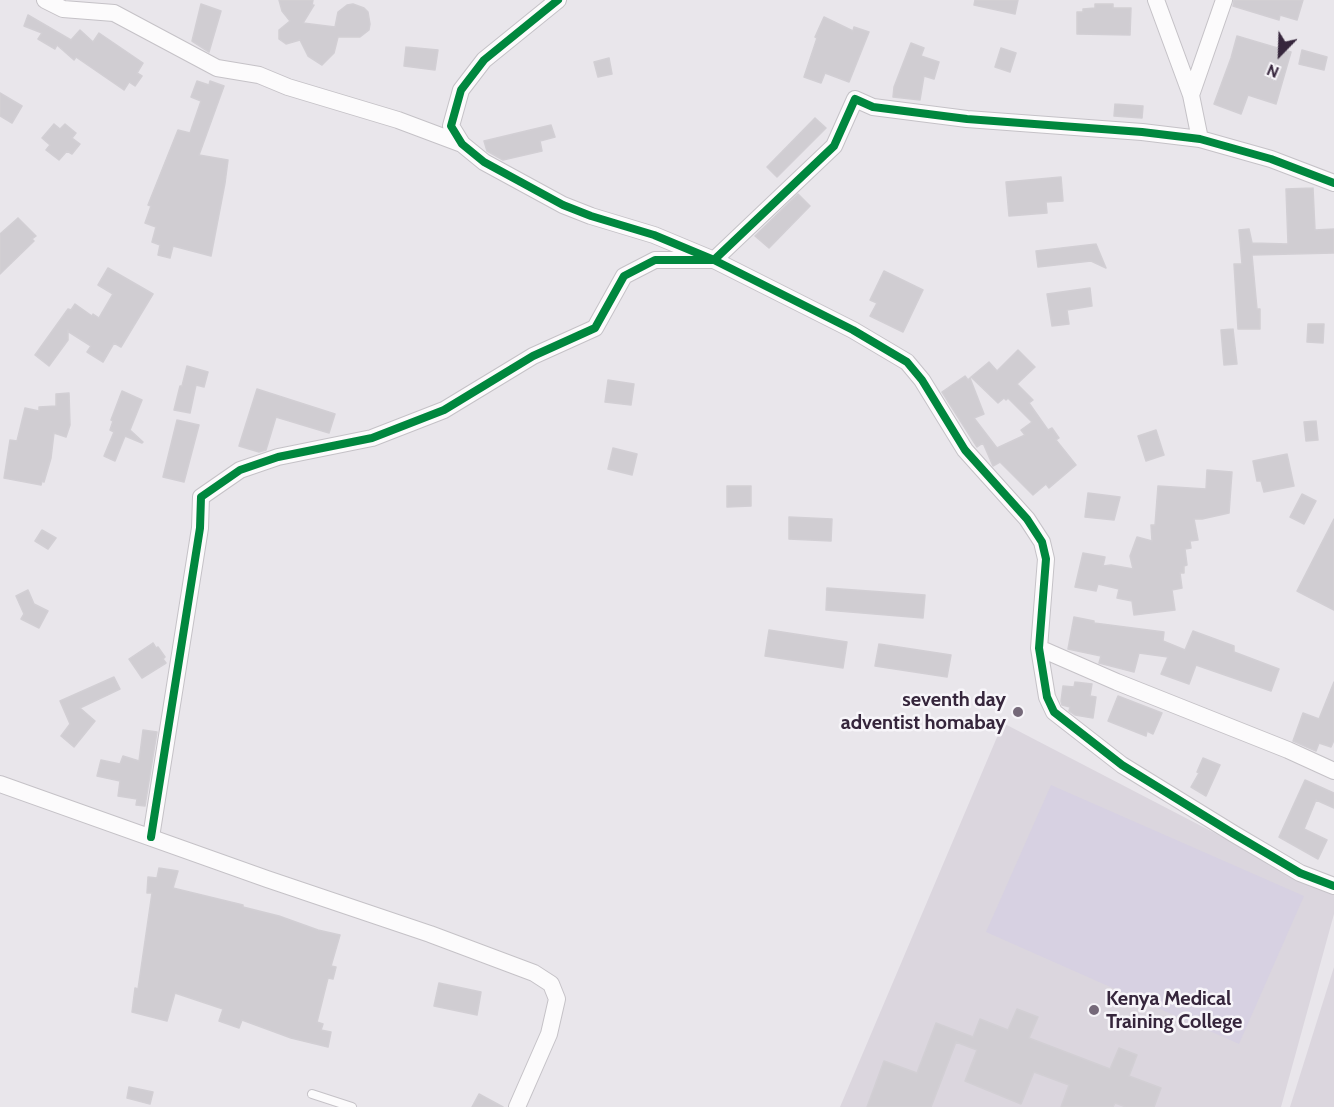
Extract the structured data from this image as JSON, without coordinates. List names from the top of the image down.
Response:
{
  "places": ["seventh day adventist homabay", "Kenya Medical Training College"],
  "north": "bottom left"
}
